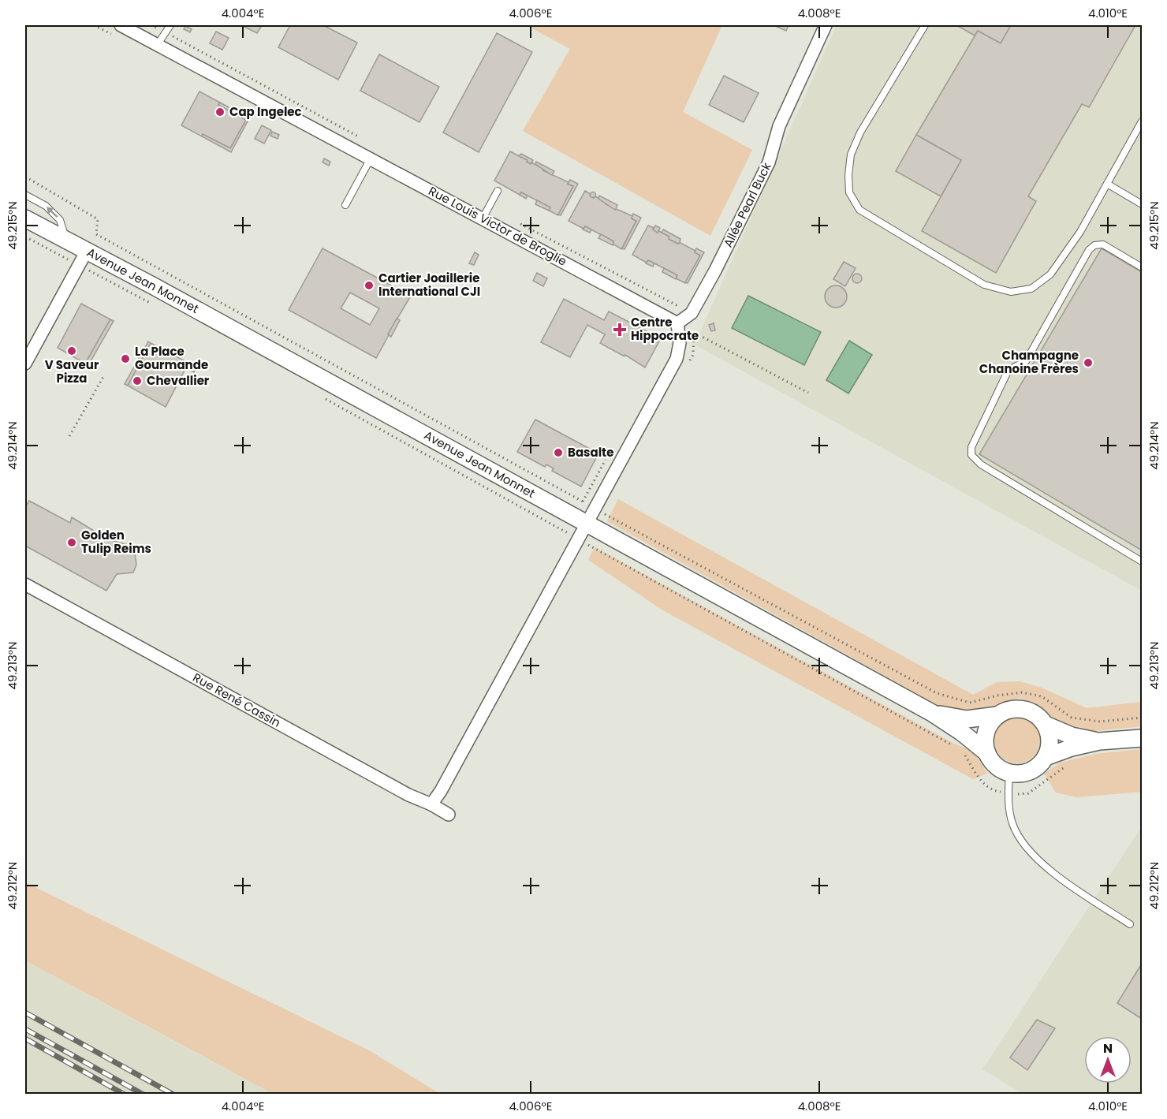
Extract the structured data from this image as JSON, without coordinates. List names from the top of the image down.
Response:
{
  "streets": {
    "street": [
      "Allée Pearl Buck",
      "Rue Louis Victor de Broglie",
      "Avenue Jean Monnet",
      "Rue René Cassin"
    ]
  },
  "crossings": [
    ["Allée Pearl Buck", "Rue Louis Victor de Broglie"]
  ],
  "places": {
    "other": [
      "Cap Ingelec",
      "Cartier Joaillerie International CJI",
      "V Saveur Pizza",
      "La Place Gourmande",
      "Champagne Chanoine Frères",
      "Chevallier",
      "Basalte",
      "Golden Tulip Reims"
    ],
    "health": ["Centre Hippocrate"]
  },
  "north": "top",
  "coordinates": [
    "4.004°E",
    "4.006°E",
    "4.008°E",
    "4.010°E",
    "49.215°N",
    "49.214°N",
    "49.213°N",
    "49.212°N"
  ]
}
